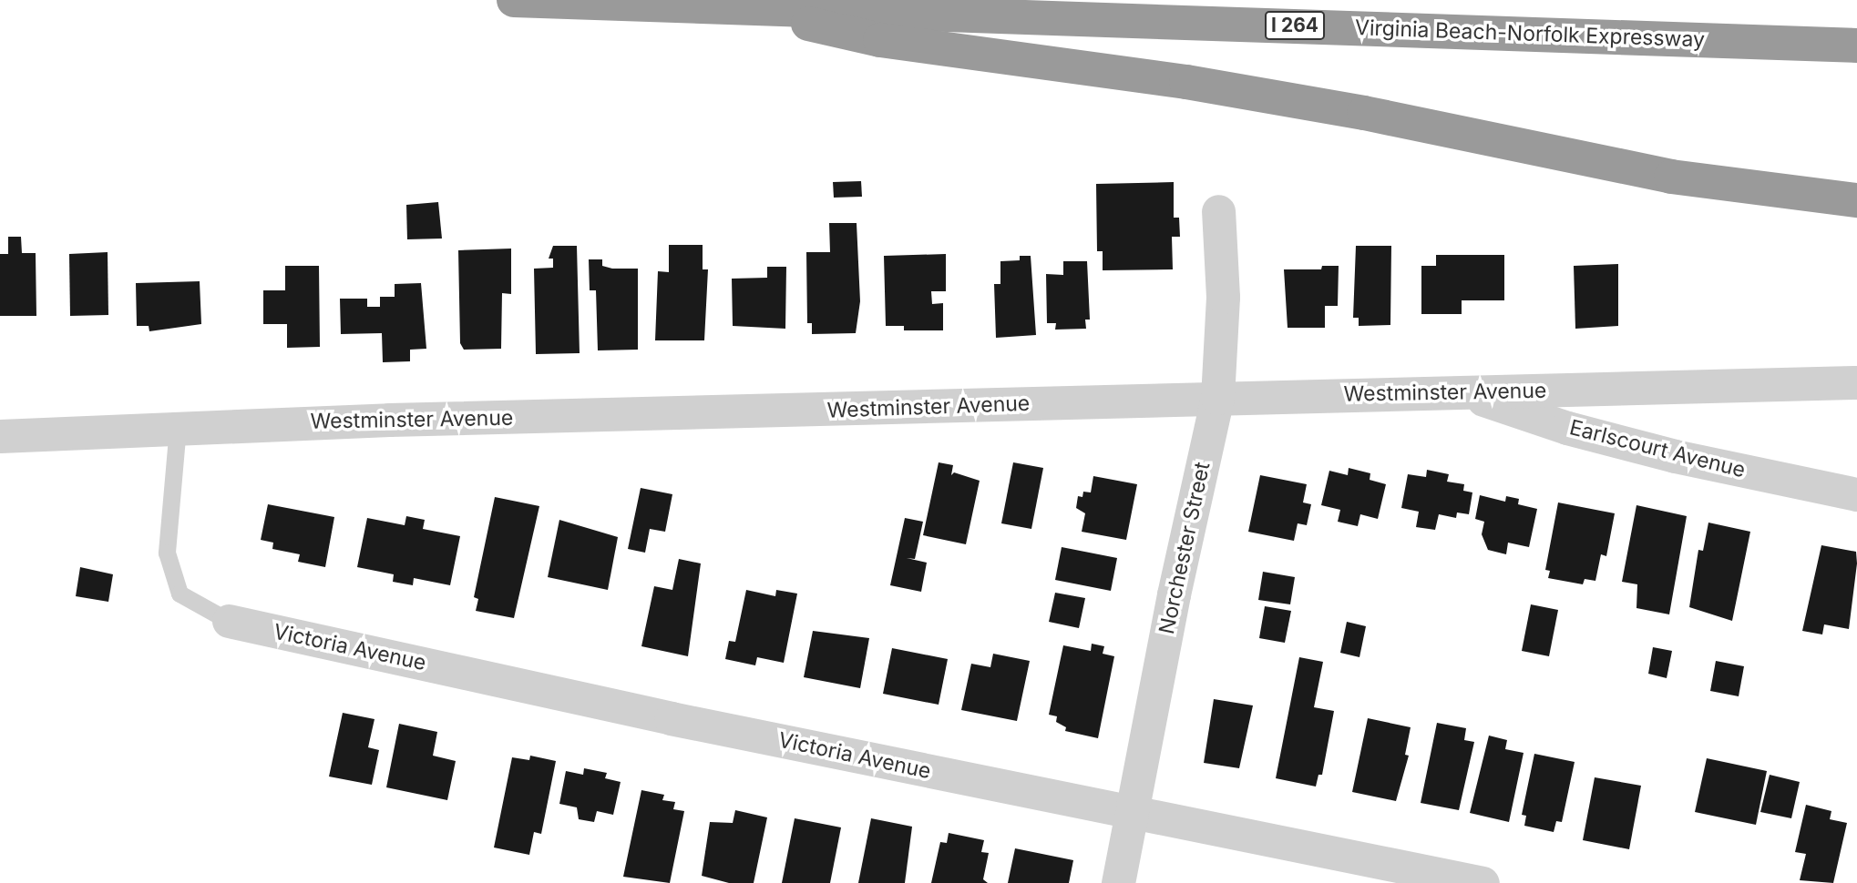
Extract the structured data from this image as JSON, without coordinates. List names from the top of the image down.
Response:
{
  "streets": {
    "highway": ["I 264", "Virginia Beach-Norfolk Expressway"],
    "street": [
      "Westminster Avenue",
      "Earlscourt Avenue",
      "Norchester Street",
      "Victoria Avenue"
    ]
  },
  "crossings": [
    ["Westminster Avenue", "Earlscourt Avenue"],
    ["Westminster Avenue", "Norchester Street"],
    ["Norchester Street", "Victoria Avenue"]
  ]
}
